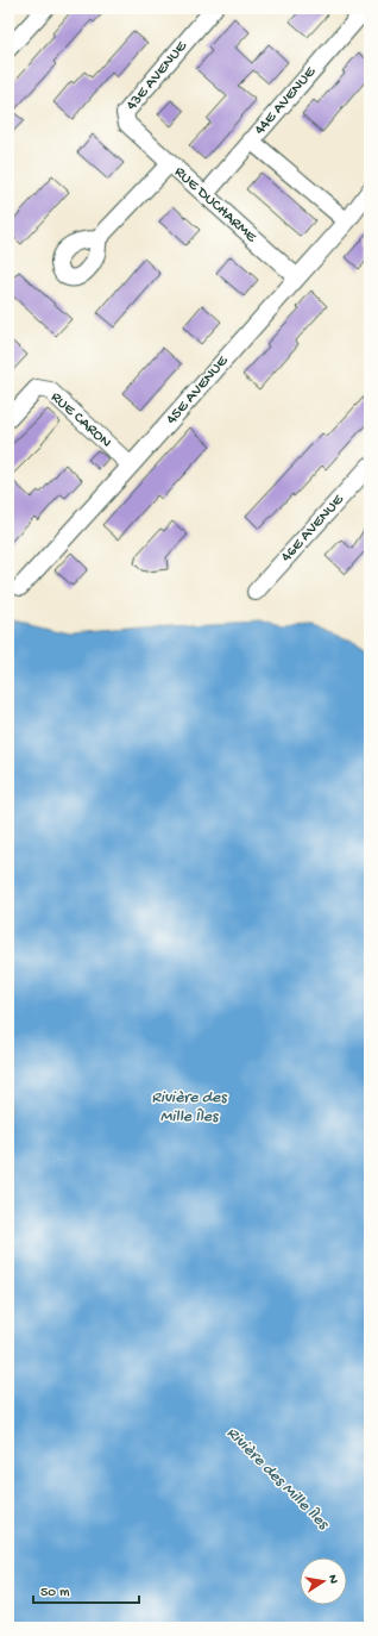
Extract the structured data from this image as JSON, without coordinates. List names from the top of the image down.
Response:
{
  "streets": {
    "street": [
      "43E AVENUE",
      "44E AVENUE",
      "RUE DUCHARME",
      "45E AVENUE",
      "RUE CARON",
      "46E AVENUE"
    ]
  },
  "crossings": [
    ["43E AVENUE", "RUE DUCHARME"],
    ["44E AVENUE", "RUE DUCHARME"],
    ["RUE DUCHARME", "45E AVENUE"],
    ["45E AVENUE", "RUE CARON"]
  ],
  "water": ["Rivière des Mille Îles"],
  "scale_bar": "50 m",
  "north": "right"
}
